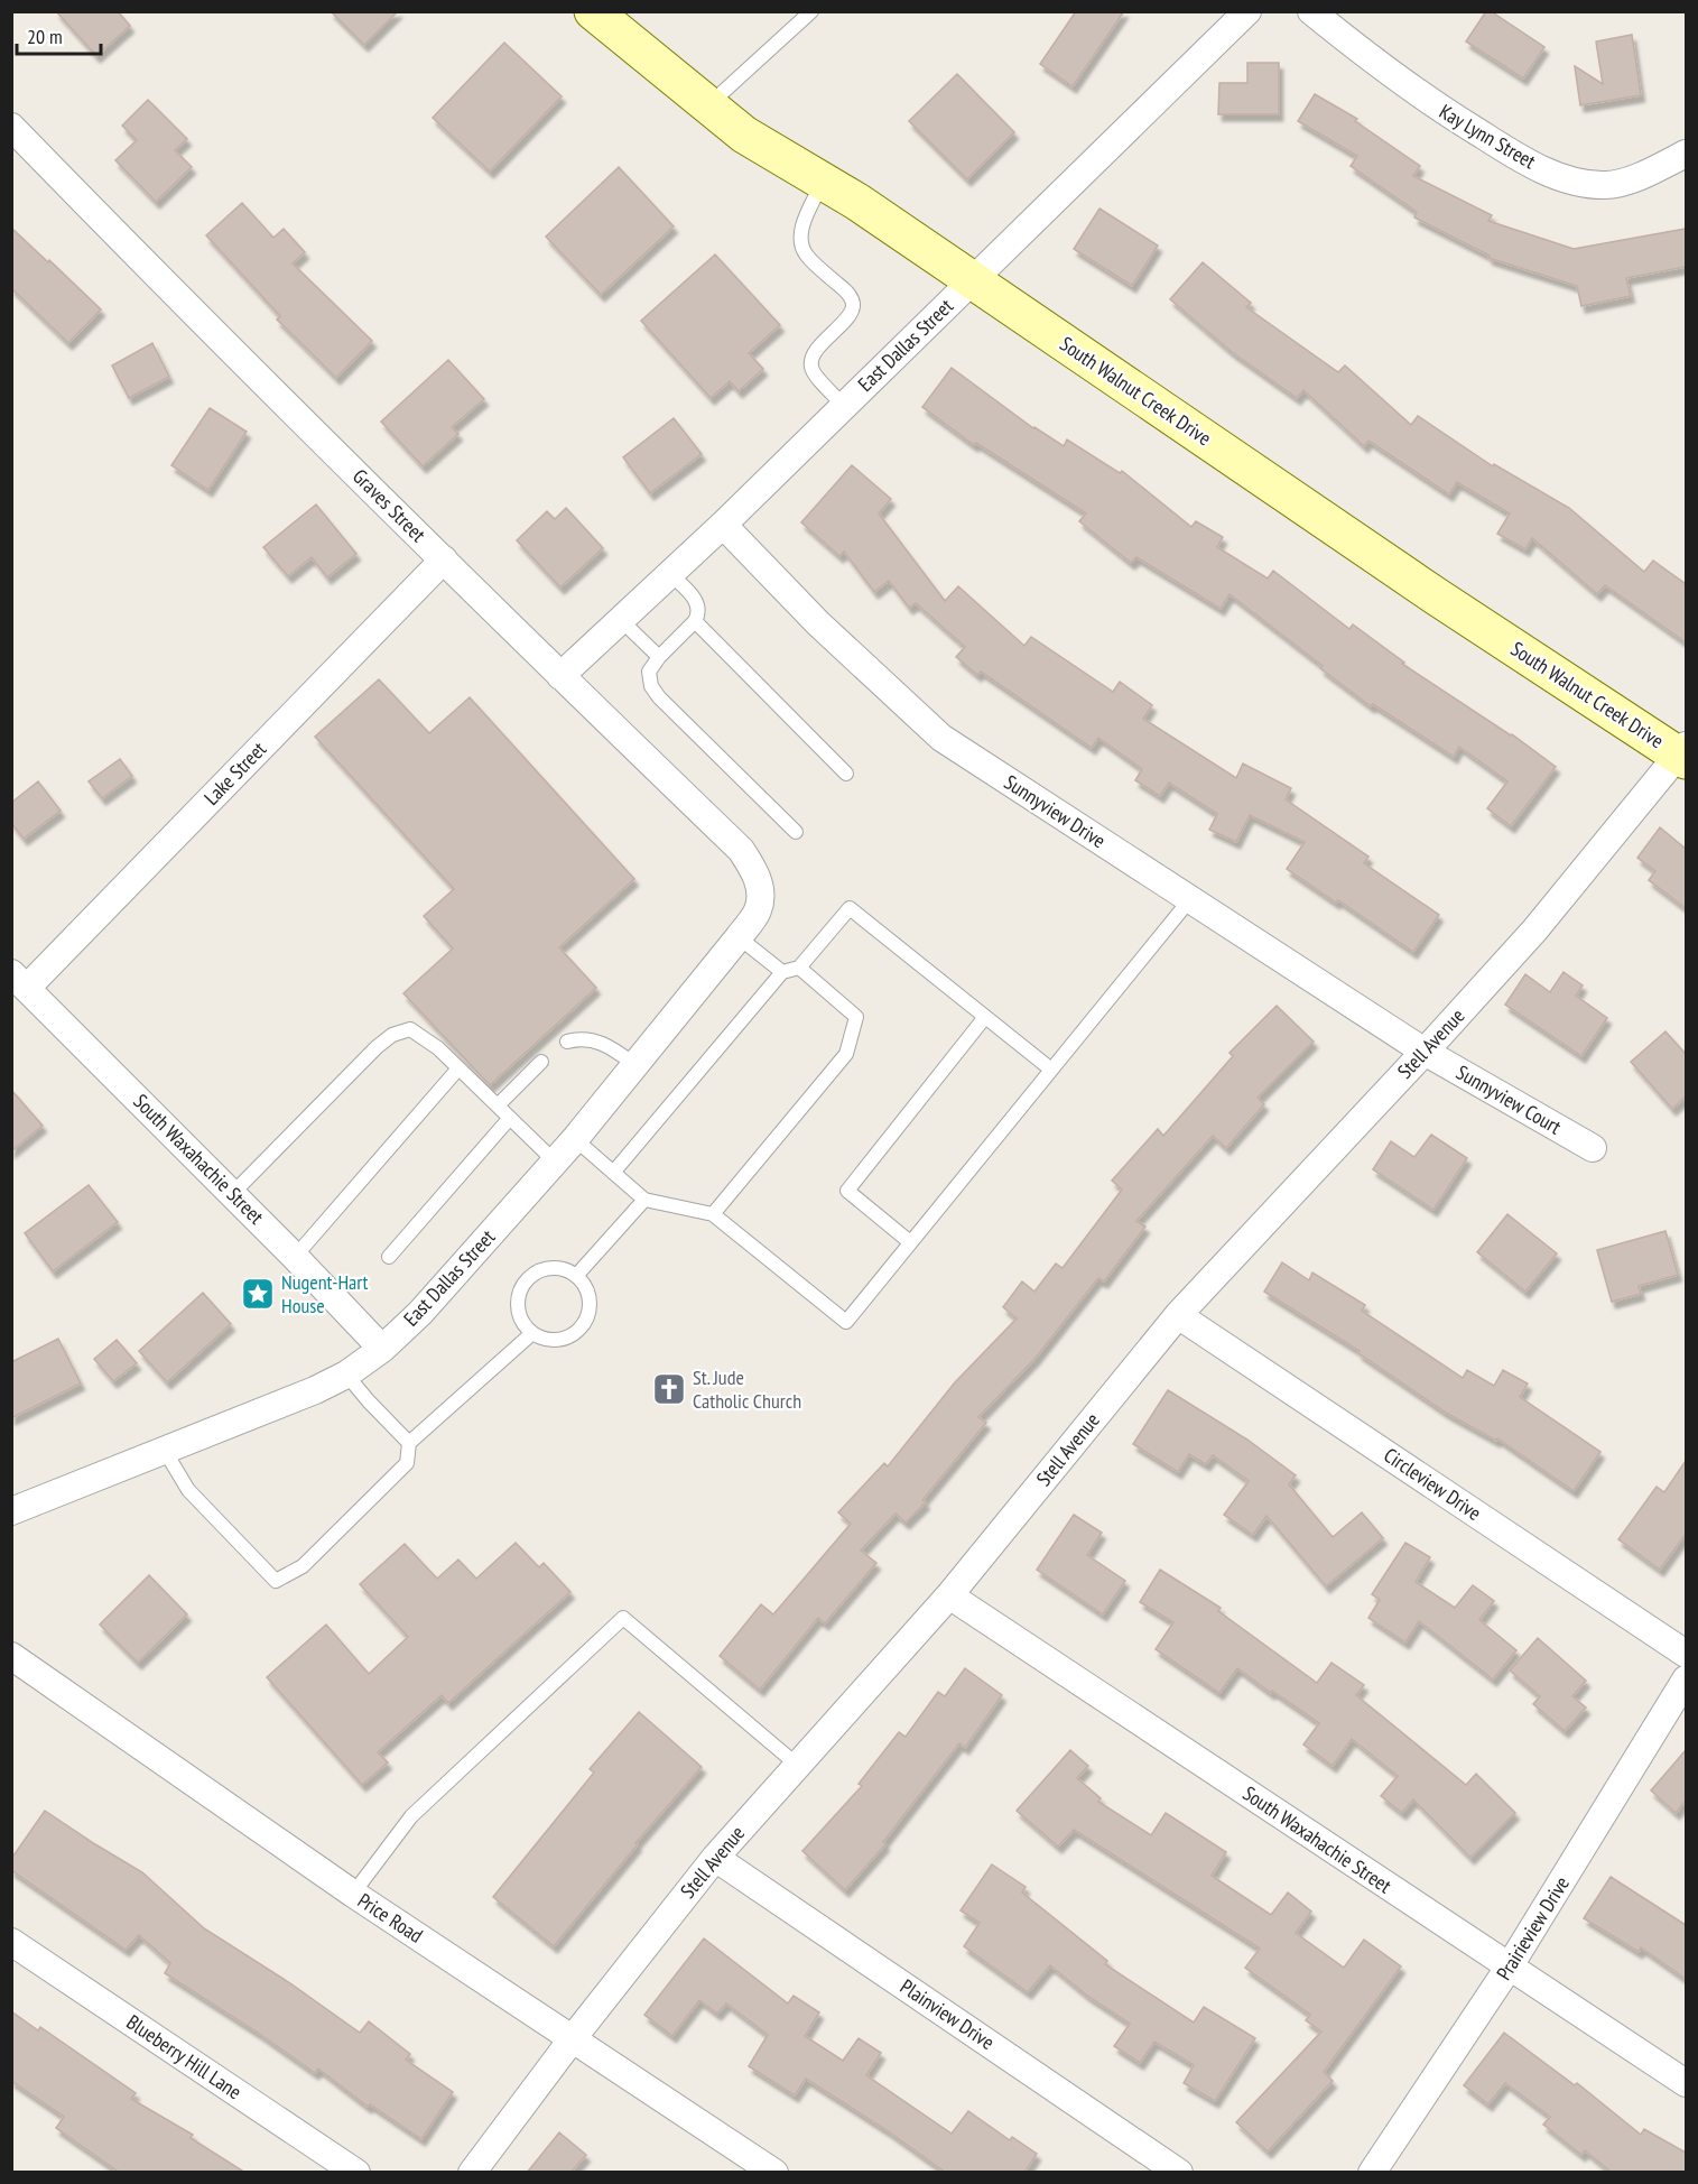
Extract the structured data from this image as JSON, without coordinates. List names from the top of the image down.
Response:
{
  "streets": {
    "street": [
      "Kay Lynn Street",
      "East Dallas Street",
      "South Walnut Creek Drive",
      "Graves Street",
      "Lake Street",
      "Sunnyview Drive",
      "Stell Avenue",
      "Sunnyview Court",
      "South Waxahachie Street",
      "Circleview Drive",
      "Price Road",
      "Prairieview Drive",
      "Plainview Drive",
      "Blueberry Hill Lane"
    ]
  },
  "crossings": [
    ["East Dallas Street", "South Walnut Creek Drive"],
    ["East Dallas Street", "Graves Street"],
    ["East Dallas Street", "Sunnyview Drive"],
    ["East Dallas Street", "South Waxahachie Street"],
    ["South Walnut Creek Drive", "Stell Avenue"],
    ["Graves Street", "Lake Street"],
    ["Lake Street", "South Waxahachie Street"],
    ["Sunnyview Drive", "Stell Avenue"],
    ["Sunnyview Drive", "Sunnyview Court"],
    ["Stell Avenue", "Sunnyview Court"],
    ["Stell Avenue", "South Waxahachie Street"],
    ["Stell Avenue", "Circleview Drive"],
    ["Stell Avenue", "Price Road"],
    ["Stell Avenue", "Plainview Drive"],
    ["South Waxahachie Street", "Prairieview Drive"]
  ],
  "places": {
    "place": ["Nugent-Hart House"],
    "church": ["St. Jude Catholic Church"]
  },
  "scale_bar": "20 m"
}
